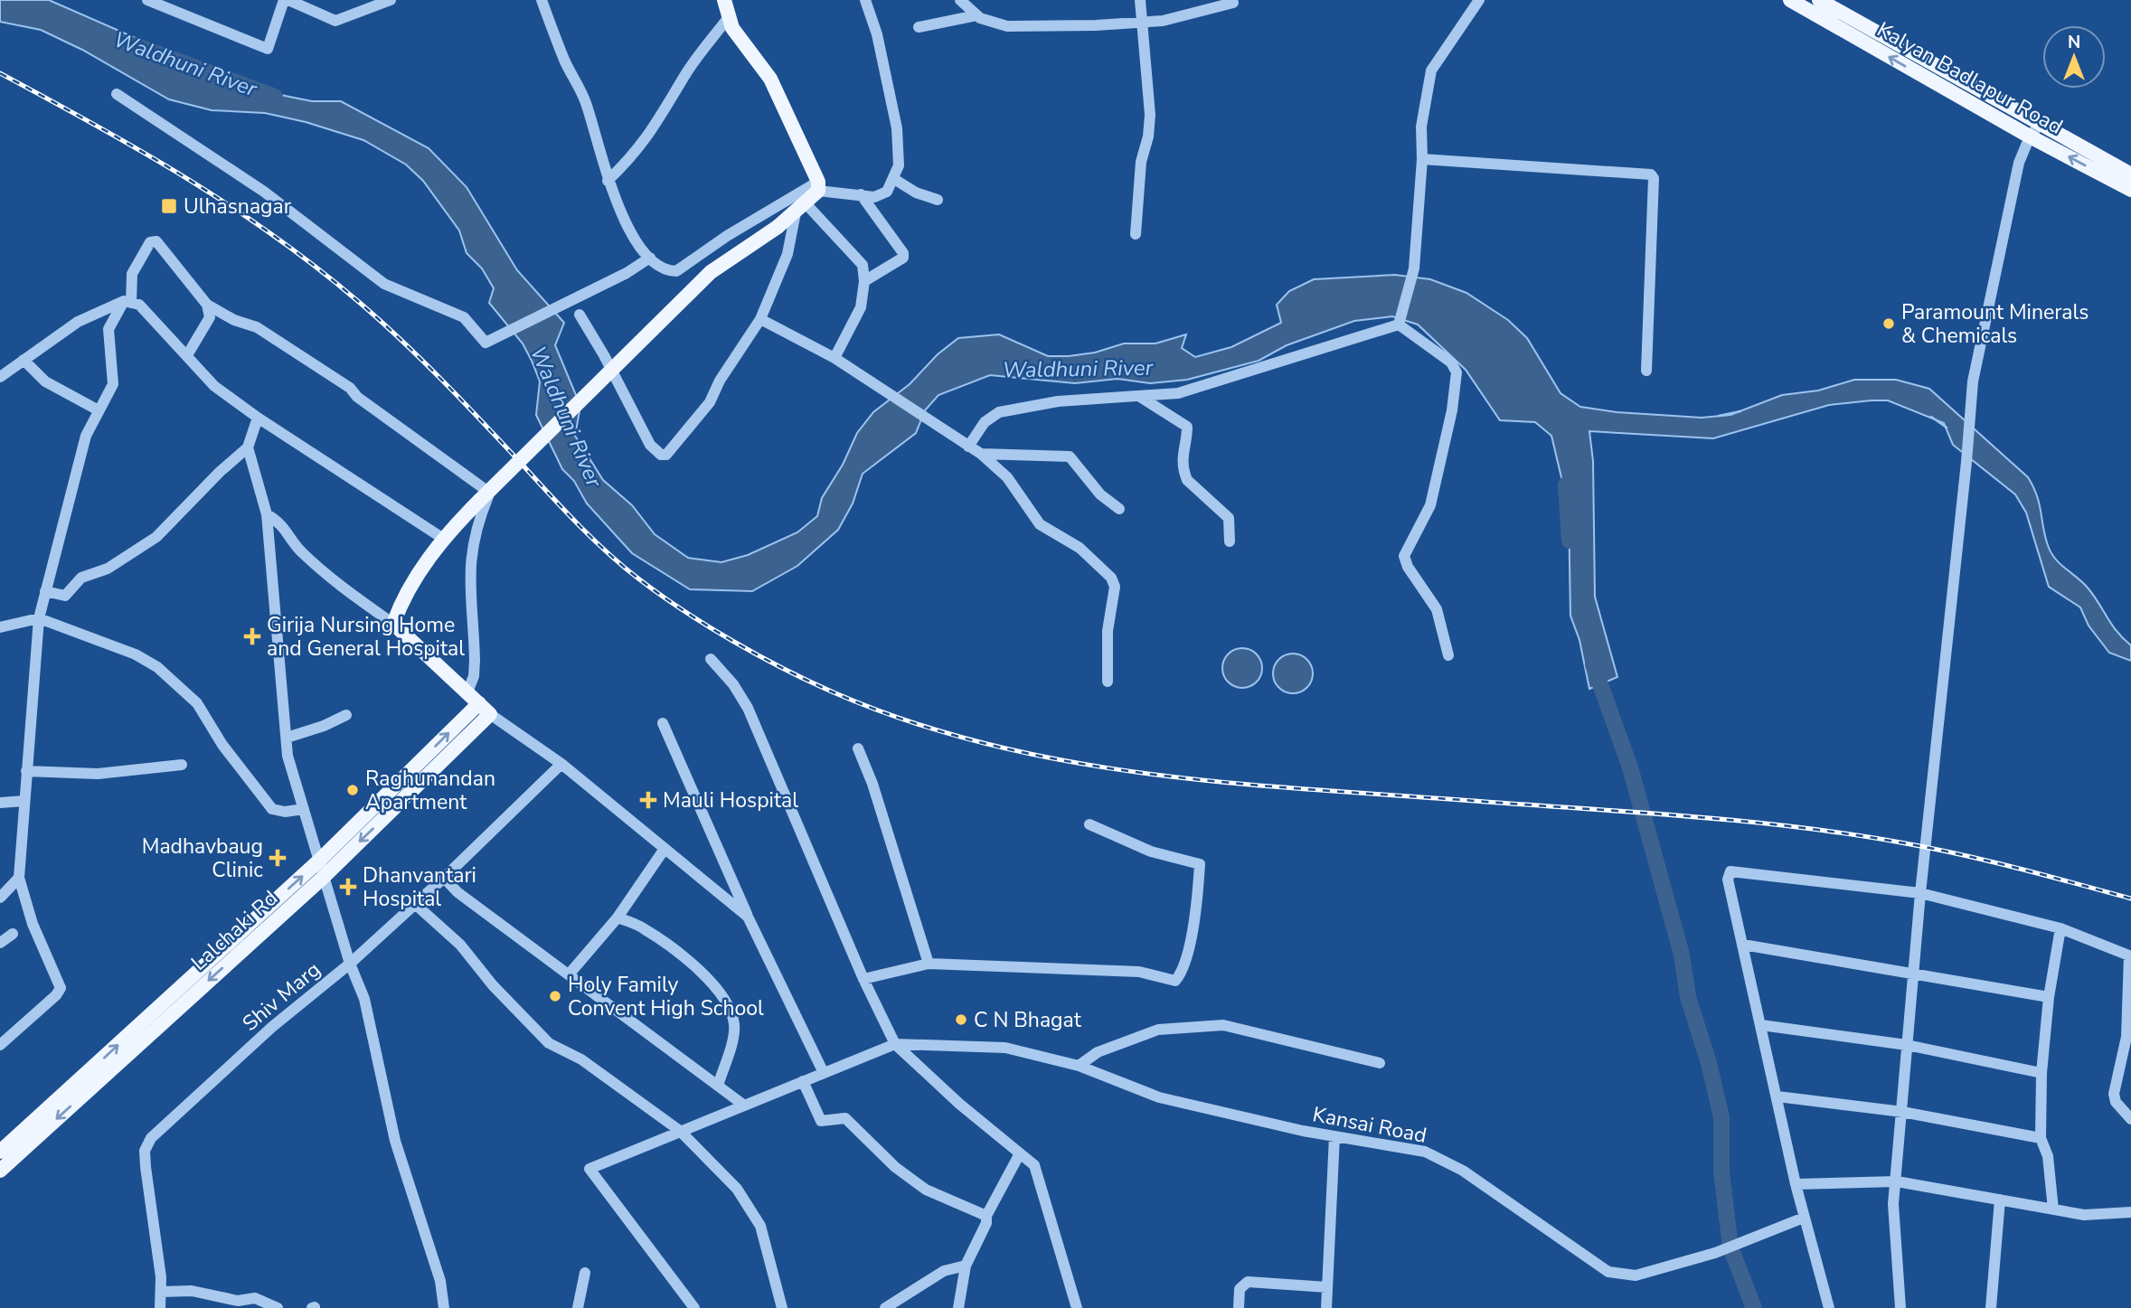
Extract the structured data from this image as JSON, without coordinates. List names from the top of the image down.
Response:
{
  "streets": {
    "main road": ["Kalyan Badlapur Road", "Lalchaki Rd"],
    "street": ["Shiv Marg", "Kansai Road"]
  },
  "water": ["Waldhuni River"],
  "places": {
    "transit": ["Ulhasnagar"],
    "other": [
      "Paramount Minerals & Chemicals",
      "Raghunandan Apartment",
      "Holy Family Convent High School",
      "C N Bhagat"
    ],
    "health": [
      "Girija Nursing Home and General Hospital",
      "Mauli Hospital",
      "Madhavbaug Clinic",
      "Dhanvantari Hospital"
    ]
  },
  "north": "top"
}
